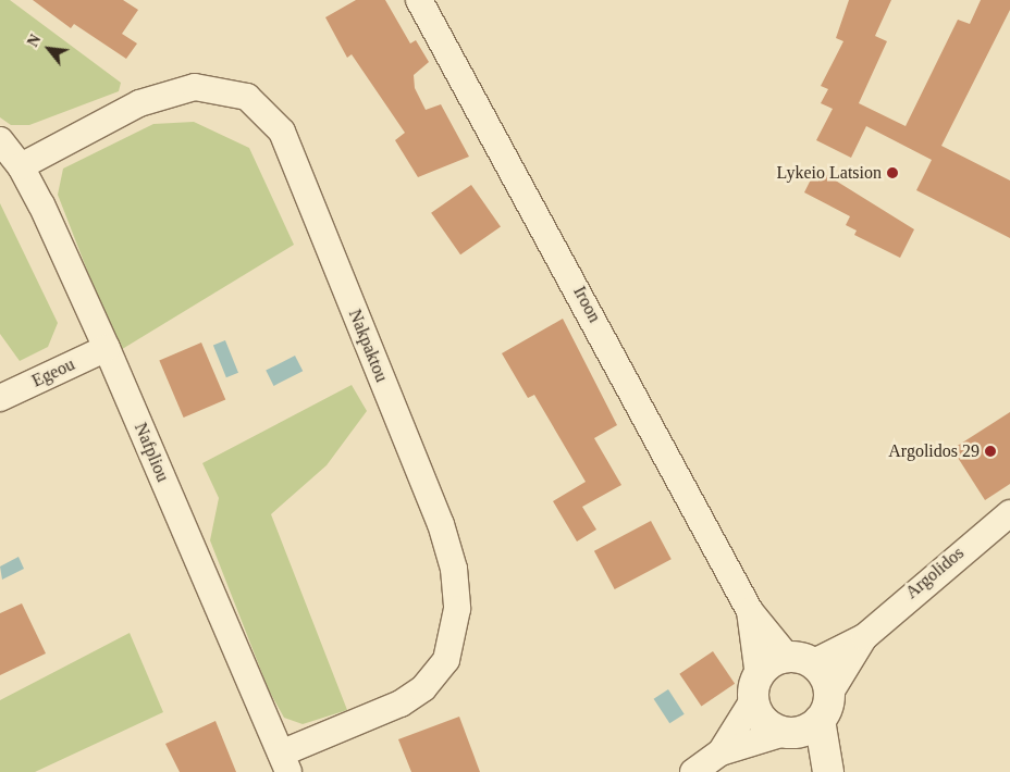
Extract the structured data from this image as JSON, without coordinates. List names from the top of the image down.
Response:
{
  "streets": {
    "street": [
      "Iroon",
      "Nakpaktou",
      "Egeou",
      "Nafpliou",
      "Argolidos"
    ]
  },
  "crossings": [
    ["Iroon", "Argolidos"],
    ["Nakpaktou", "Nafpliou"],
    ["Egeou", "Nafpliou"]
  ],
  "places": ["Lykeio Latsion", "Argolidos 29"],
  "north": "top left"
}
